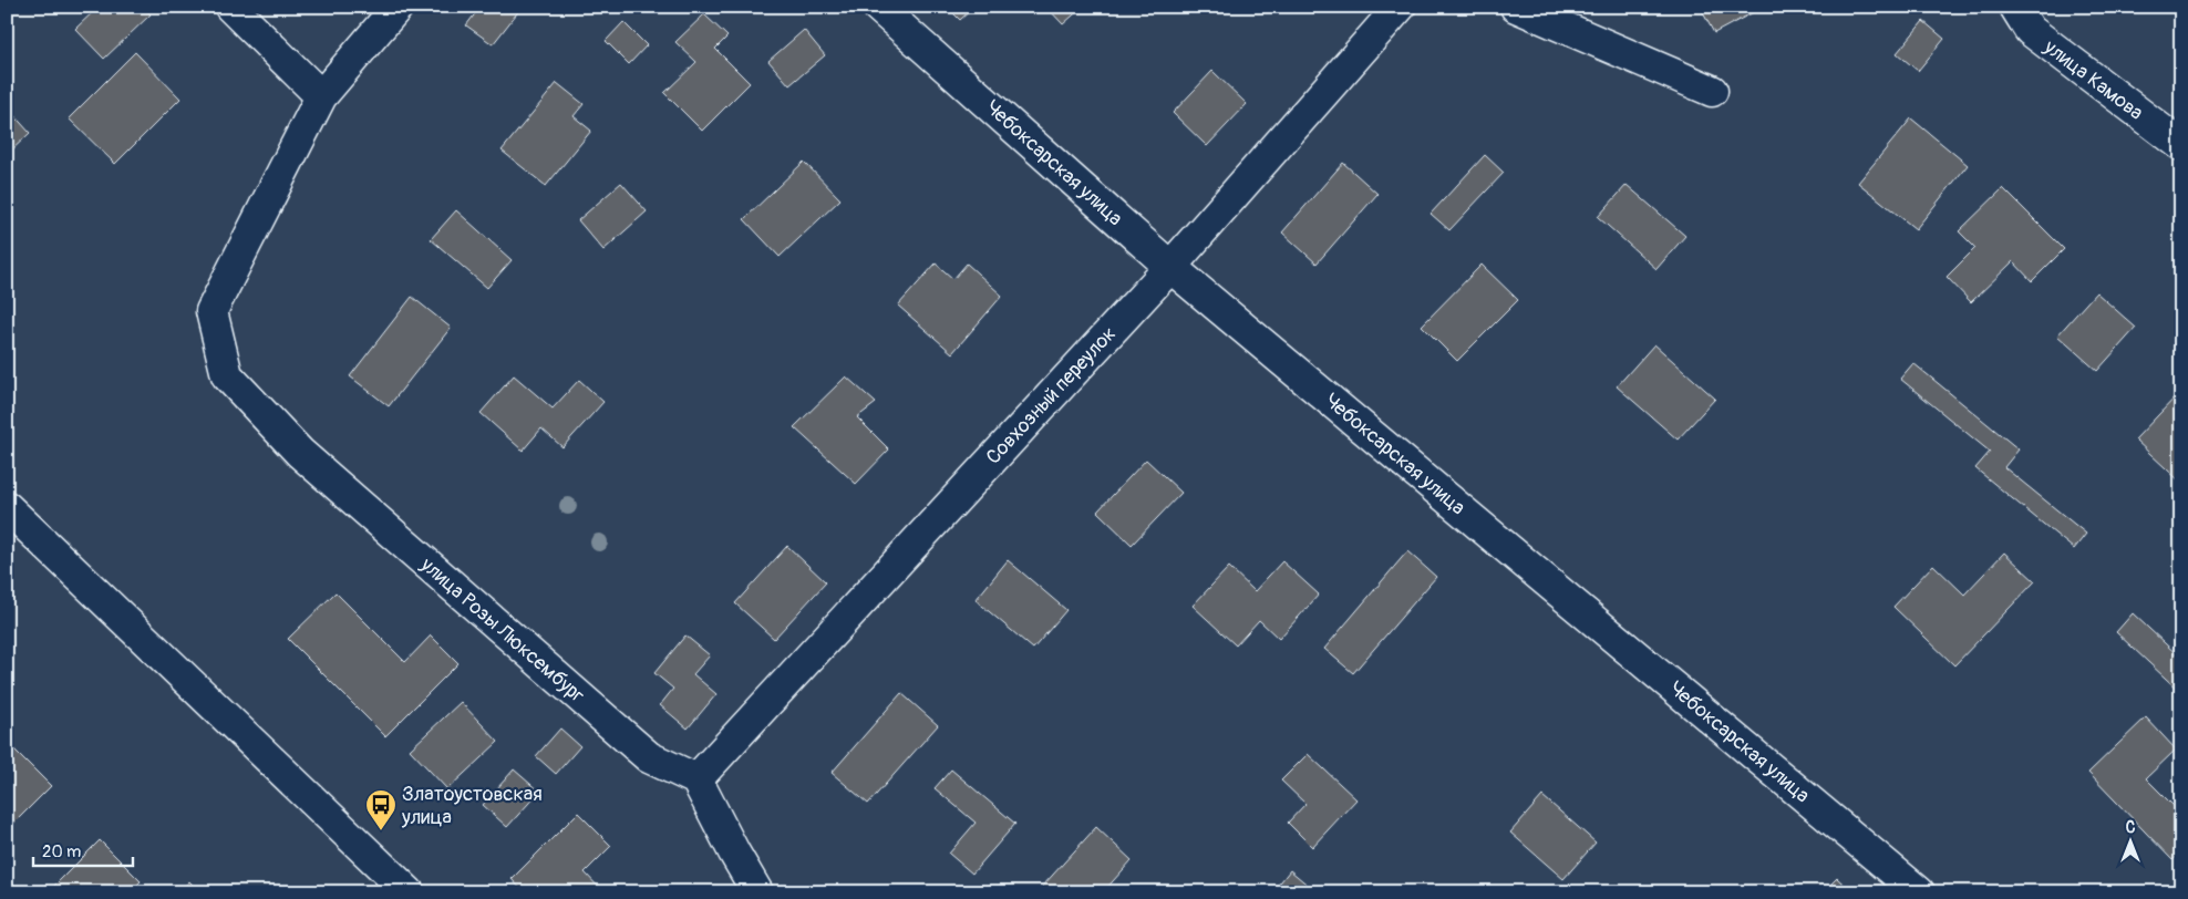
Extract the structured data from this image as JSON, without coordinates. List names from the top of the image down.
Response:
{
  "streets": {
    "street": [
      "улица Камова",
      "Чебоксарская улица",
      "Совхозный переулок",
      "улица Розы Люксембург"
    ]
  },
  "crossings": [
    ["Чебоксарская улица", "Совхозный переулок"],
    ["Совхозный переулок", "улица Розы Люксембург"]
  ],
  "places": {
    "bus stop": ["Златоустовская улица"]
  },
  "scale_bar": "20 m",
  "north": "top"
}
